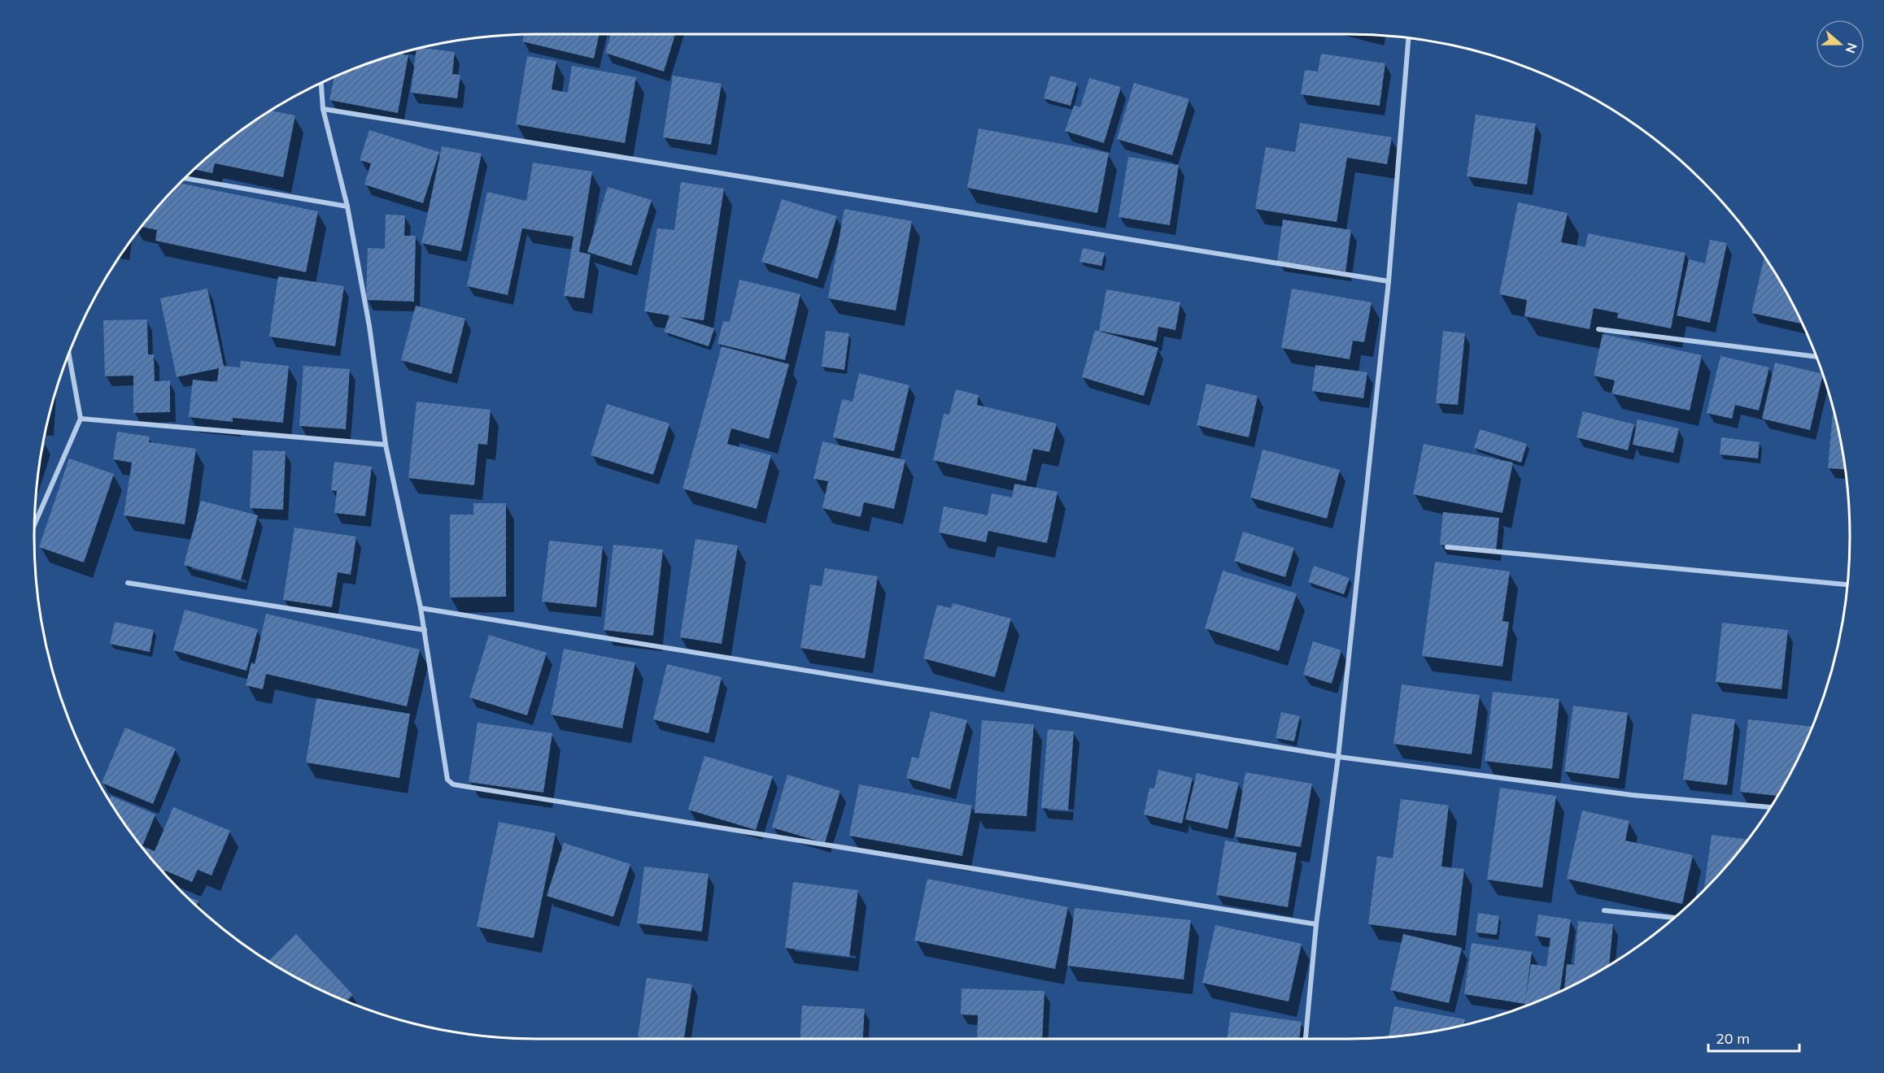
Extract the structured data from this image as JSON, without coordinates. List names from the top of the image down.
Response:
{
  "scale_bar": "20 m",
  "north": "right"
}
